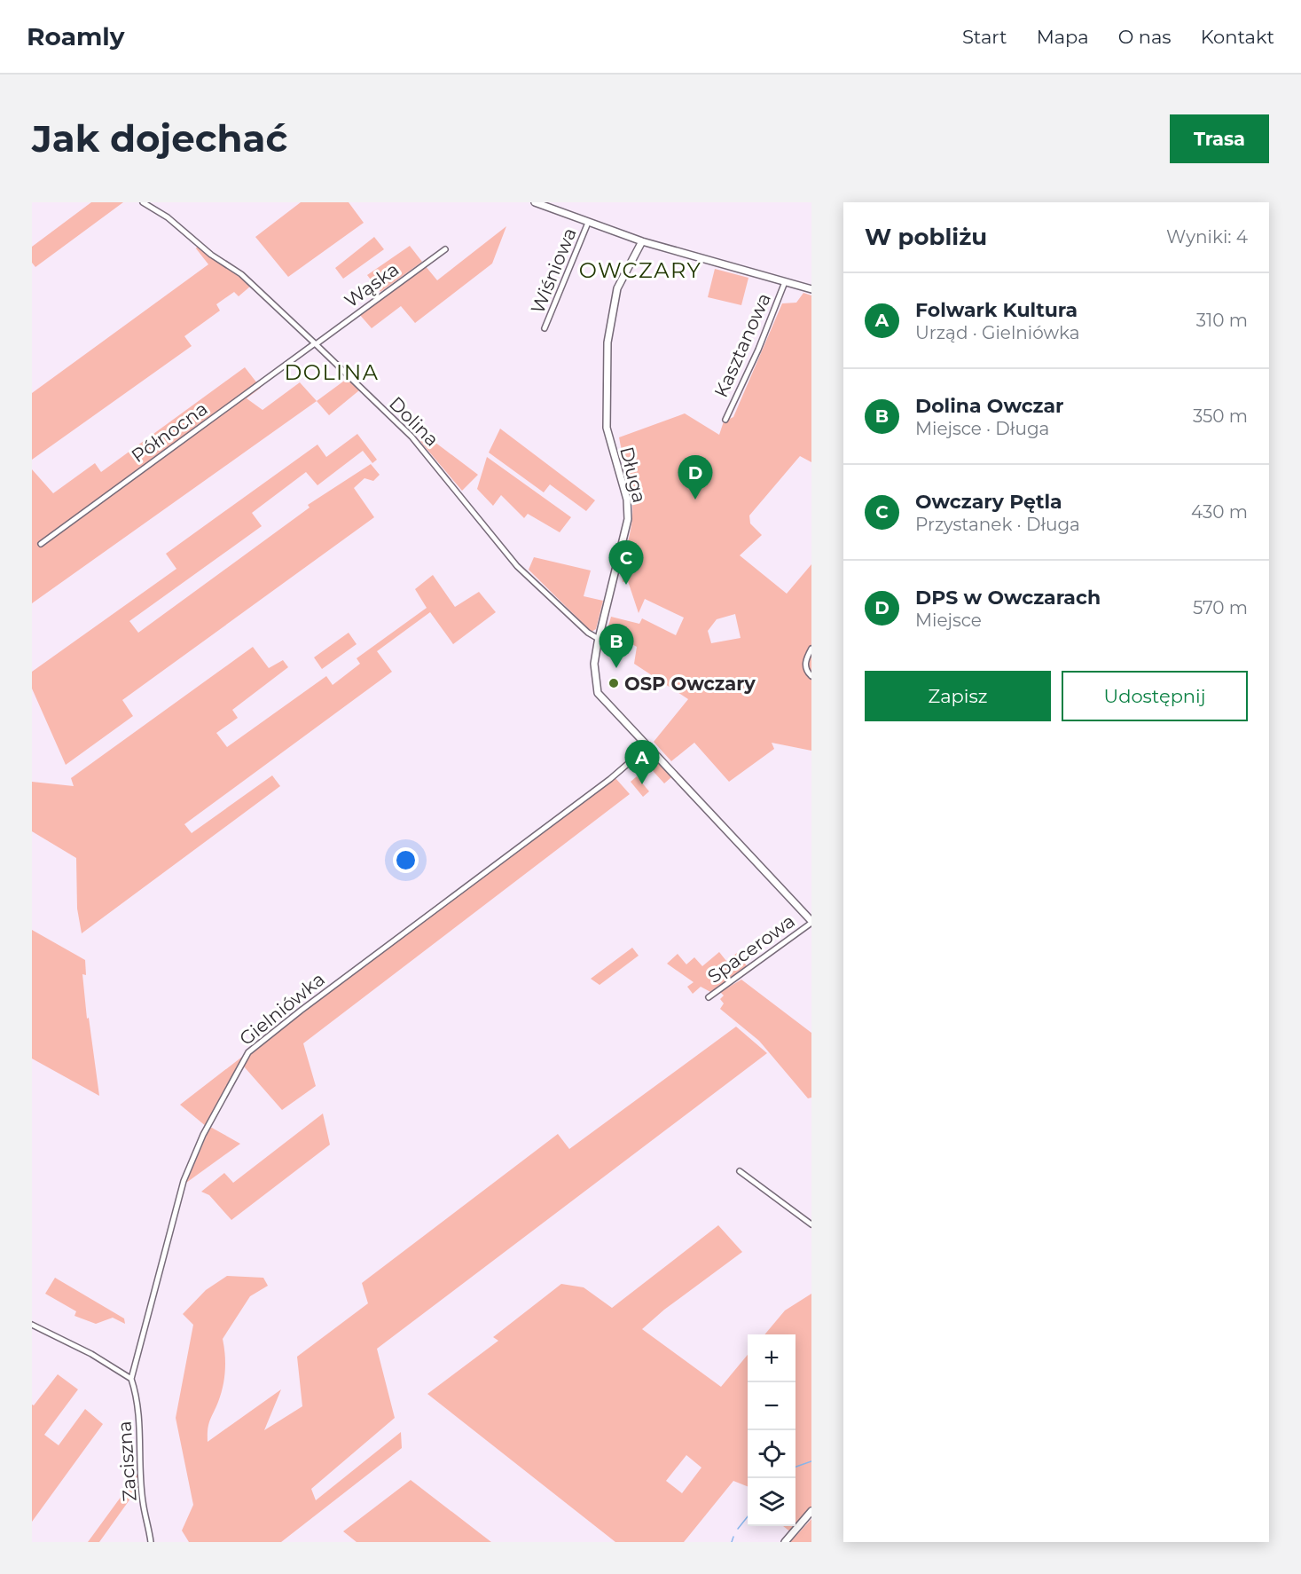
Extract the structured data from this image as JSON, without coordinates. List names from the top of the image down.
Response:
{
  "streets": {
    "street": [
      "Wiśniowa",
      "Wąska",
      "Kasztanowa",
      "Dolina",
      "Północna",
      "Długa",
      "Spacerowa",
      "Gielniówka",
      "Zaciszna"
    ]
  },
  "crossings": [
    ["Wąska", "Dolina"],
    ["Wąska", "Północna"],
    ["Dolina", "Północna"],
    ["Dolina", "Długa"],
    ["Długa", "Spacerowa"],
    ["Długa", "Gielniówka"],
    ["Gielniówka", "Zaciszna"]
  ],
  "districts": ["OWCZARY", "DOLINA"],
  "places": ["OSP Owczary"],
  "page": {
    "header": "Roamly",
    "nav": [
      "Start",
      "Mapa",
      "O nas",
      "Kontakt"
    ],
    "buttons": [
      "Trasa",
      ["Zapisz", "Udostępnij"]
    ],
    "title": "Jak dojechać",
    "heading": ["W pobliżu", "Wyniki: 4"],
    "list": [
      {
        "mark": "A",
        "name": "Folwark Kultura",
        "note": "Urząd · Gielniówka",
        "value": "310 m"
      },
      {
        "mark": "B",
        "name": "Dolina Owczar",
        "note": "Miejsce · Długa",
        "value": "350 m"
      },
      {
        "mark": "C",
        "name": "Owczary Pętla",
        "note": "Przystanek · Długa",
        "value": "430 m"
      },
      {
        "mark": "D",
        "name": "DPS w Owczarach",
        "note": "Miejsce",
        "value": "570 m"
      }
    ],
    "pins": [
      "D",
      "C",
      "B",
      "A"
    ],
    "map_buttons": ["+", "−"]
  }
}
